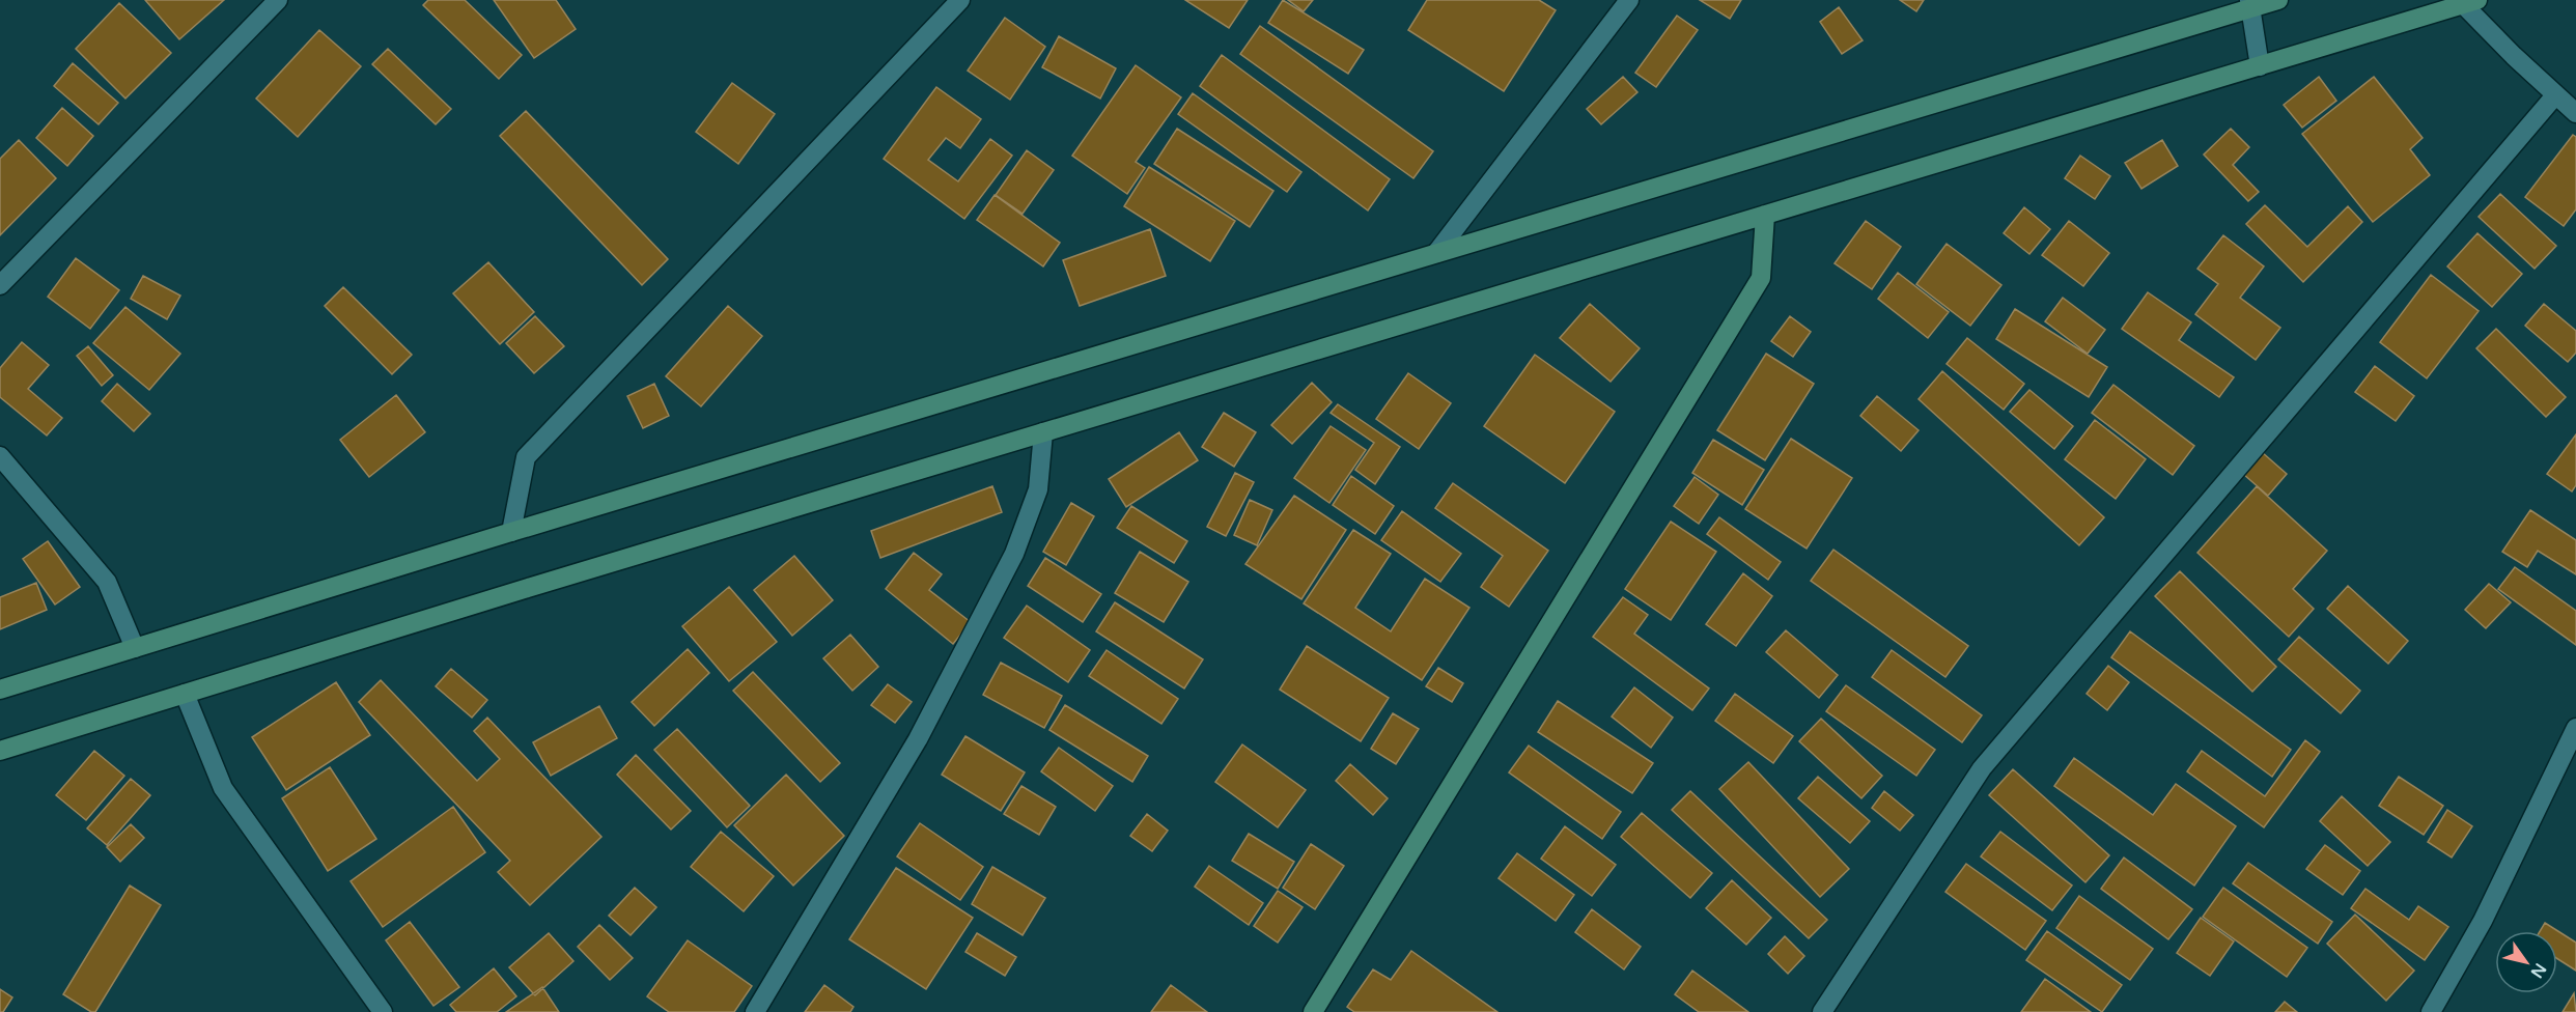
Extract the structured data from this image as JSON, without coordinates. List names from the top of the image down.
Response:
{
  "north": "bottom right"
}
